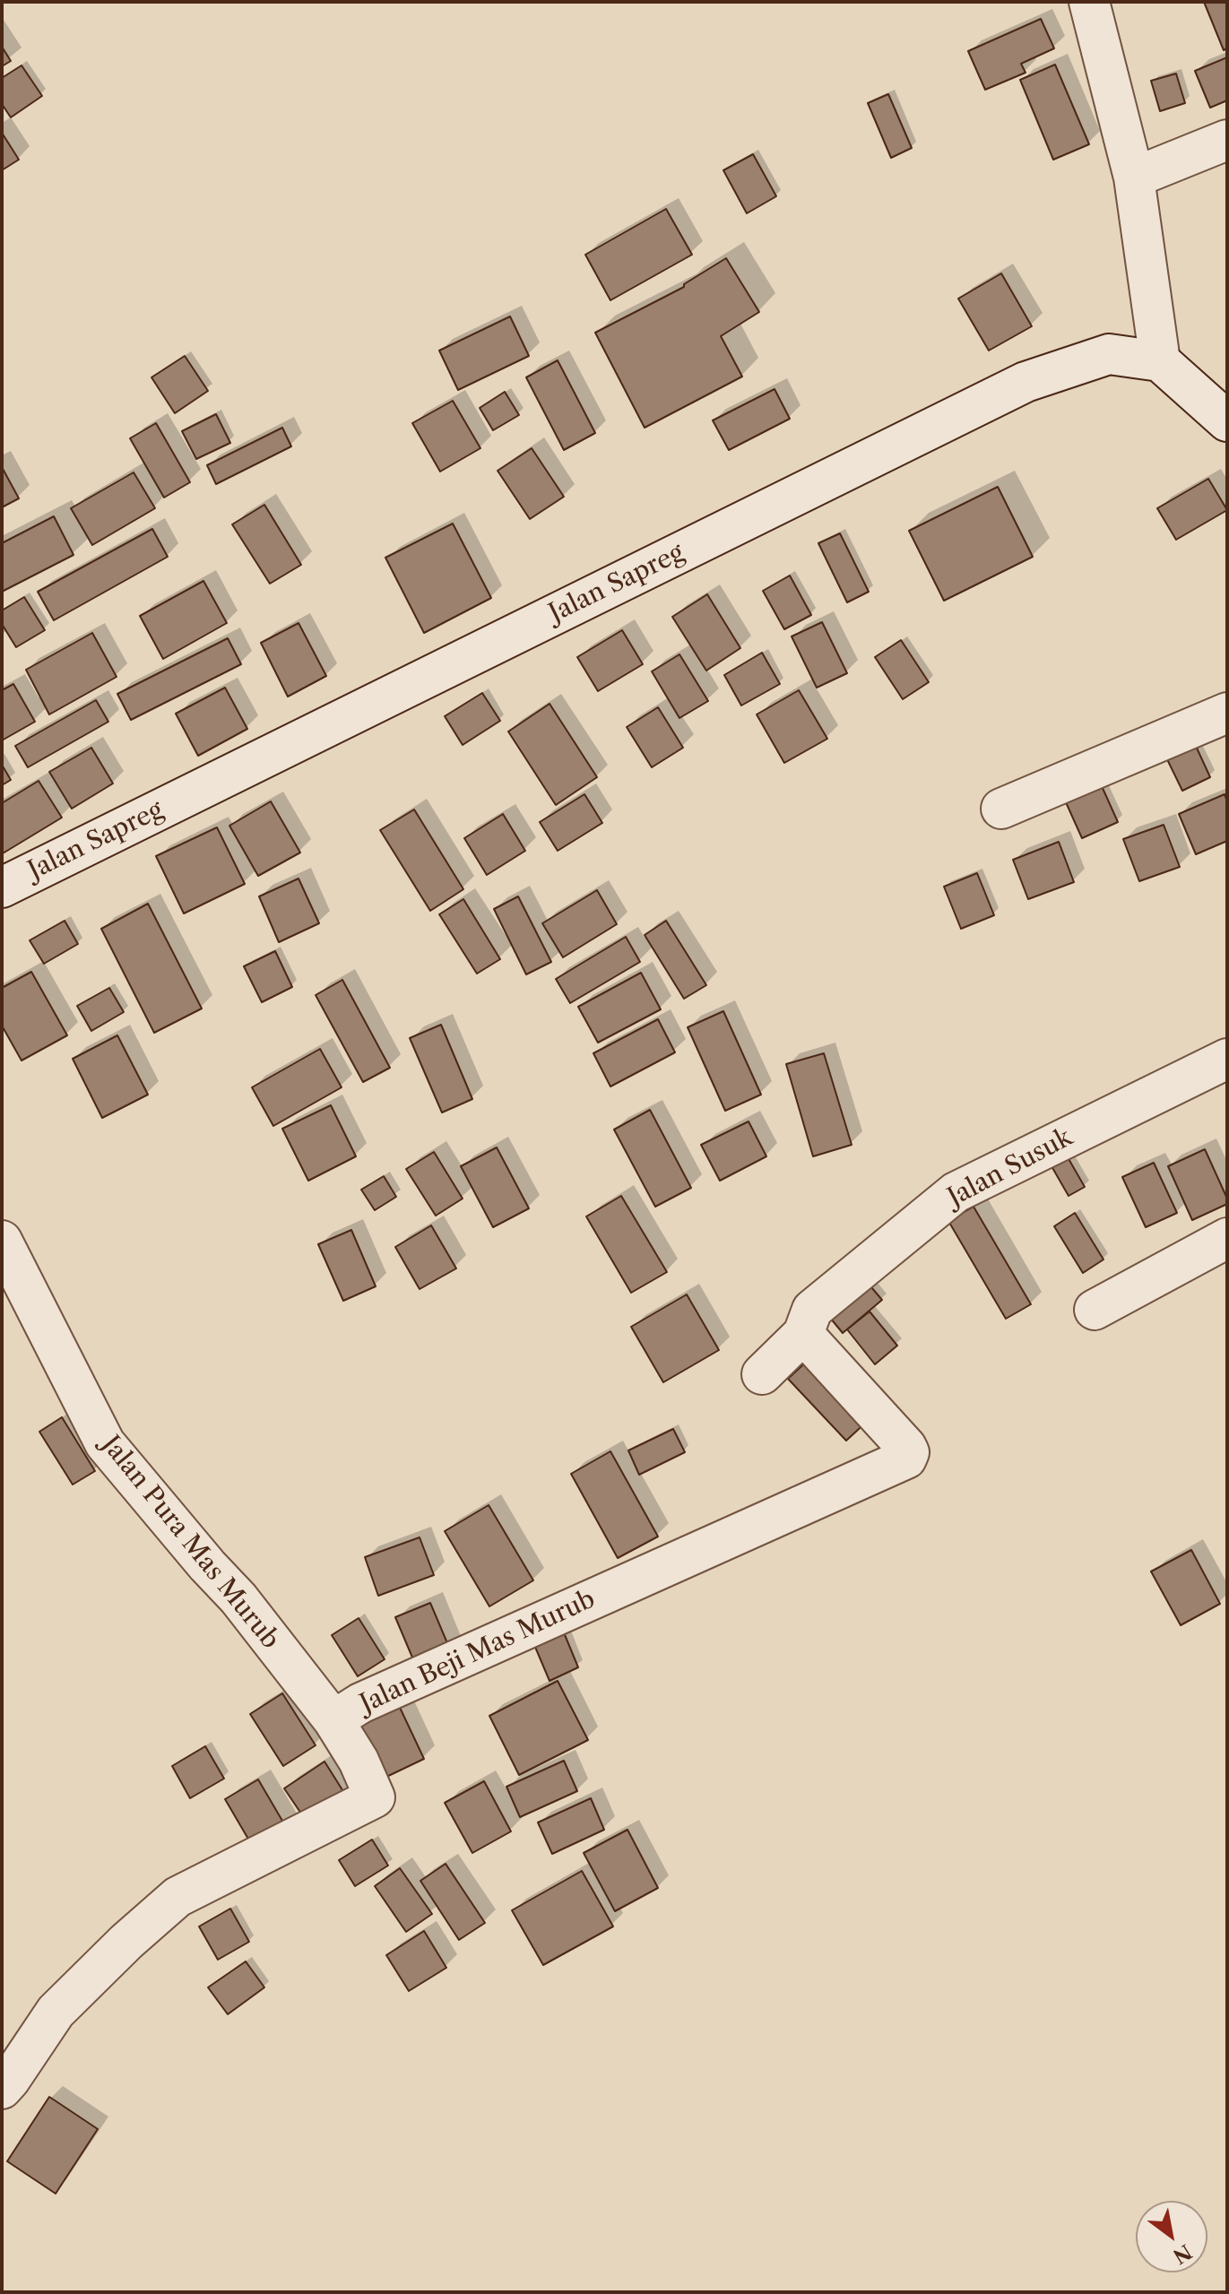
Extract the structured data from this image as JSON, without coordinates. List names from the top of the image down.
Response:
{
  "streets": {
    "street": [
      "Jalan Sapreg",
      "Jalan Susuk",
      "Jalan Pura Mas Murub",
      "Jalan Beji Mas Murub"
    ]
  },
  "crossings": [
    ["Jalan Susuk", "Jalan Beji Mas Murub"],
    ["Jalan Pura Mas Murub", "Jalan Beji Mas Murub"]
  ],
  "north": "bottom right"
}
